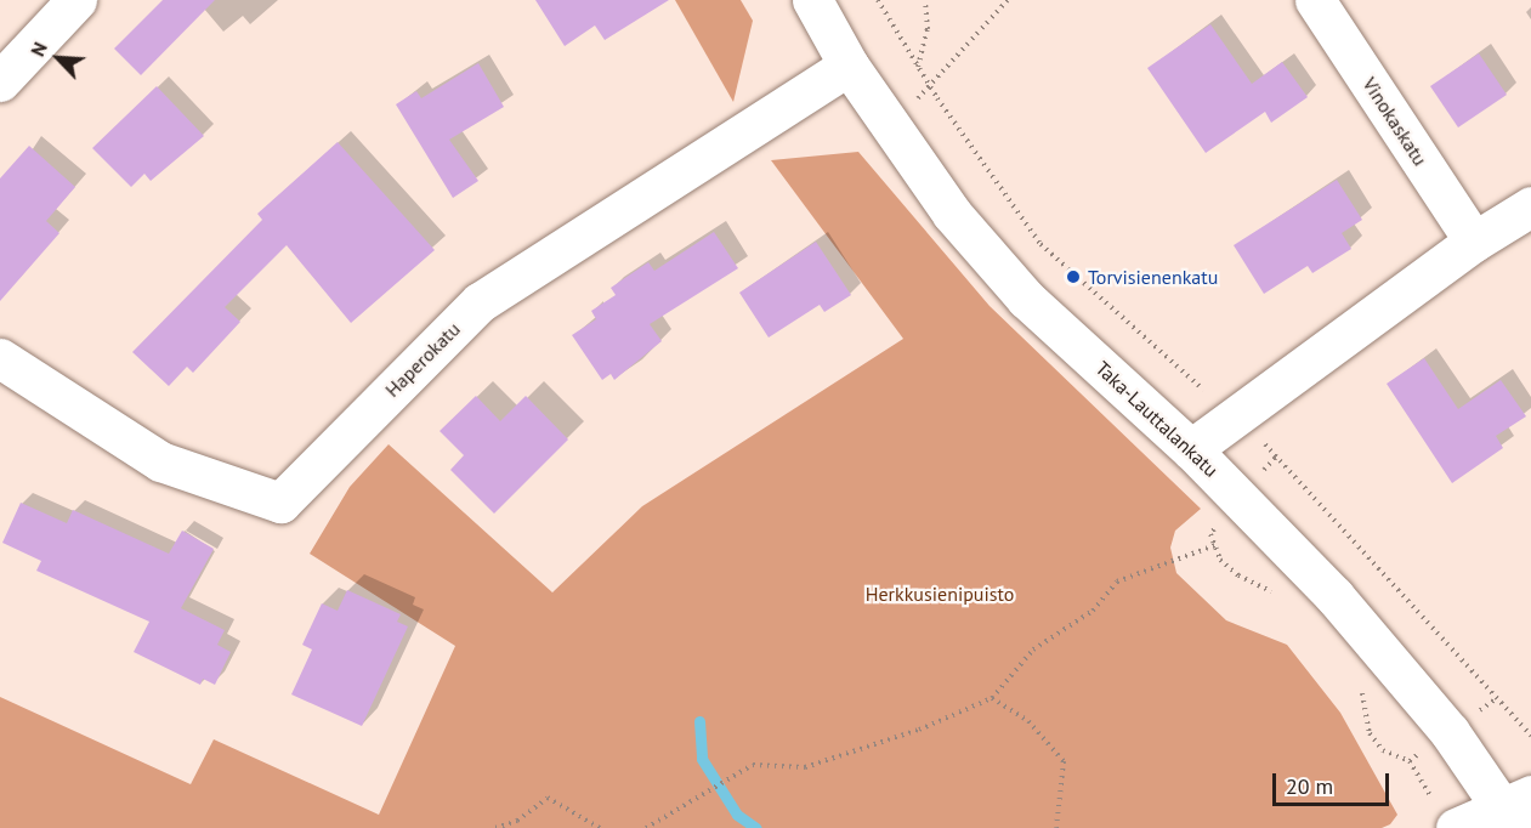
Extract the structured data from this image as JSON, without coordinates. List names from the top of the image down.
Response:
{
  "streets": {
    "street": ["Vinokaskatu", "Haperokatu", "Taka-Lauttalankatu"]
  },
  "crossings": [
    ["Haperokatu", "Taka-Lauttalankatu"]
  ],
  "parks": ["Herkkusienipuisto"],
  "places": ["Torvisienenkatu"],
  "scale_bar": "20 m",
  "north": "top left"
}
